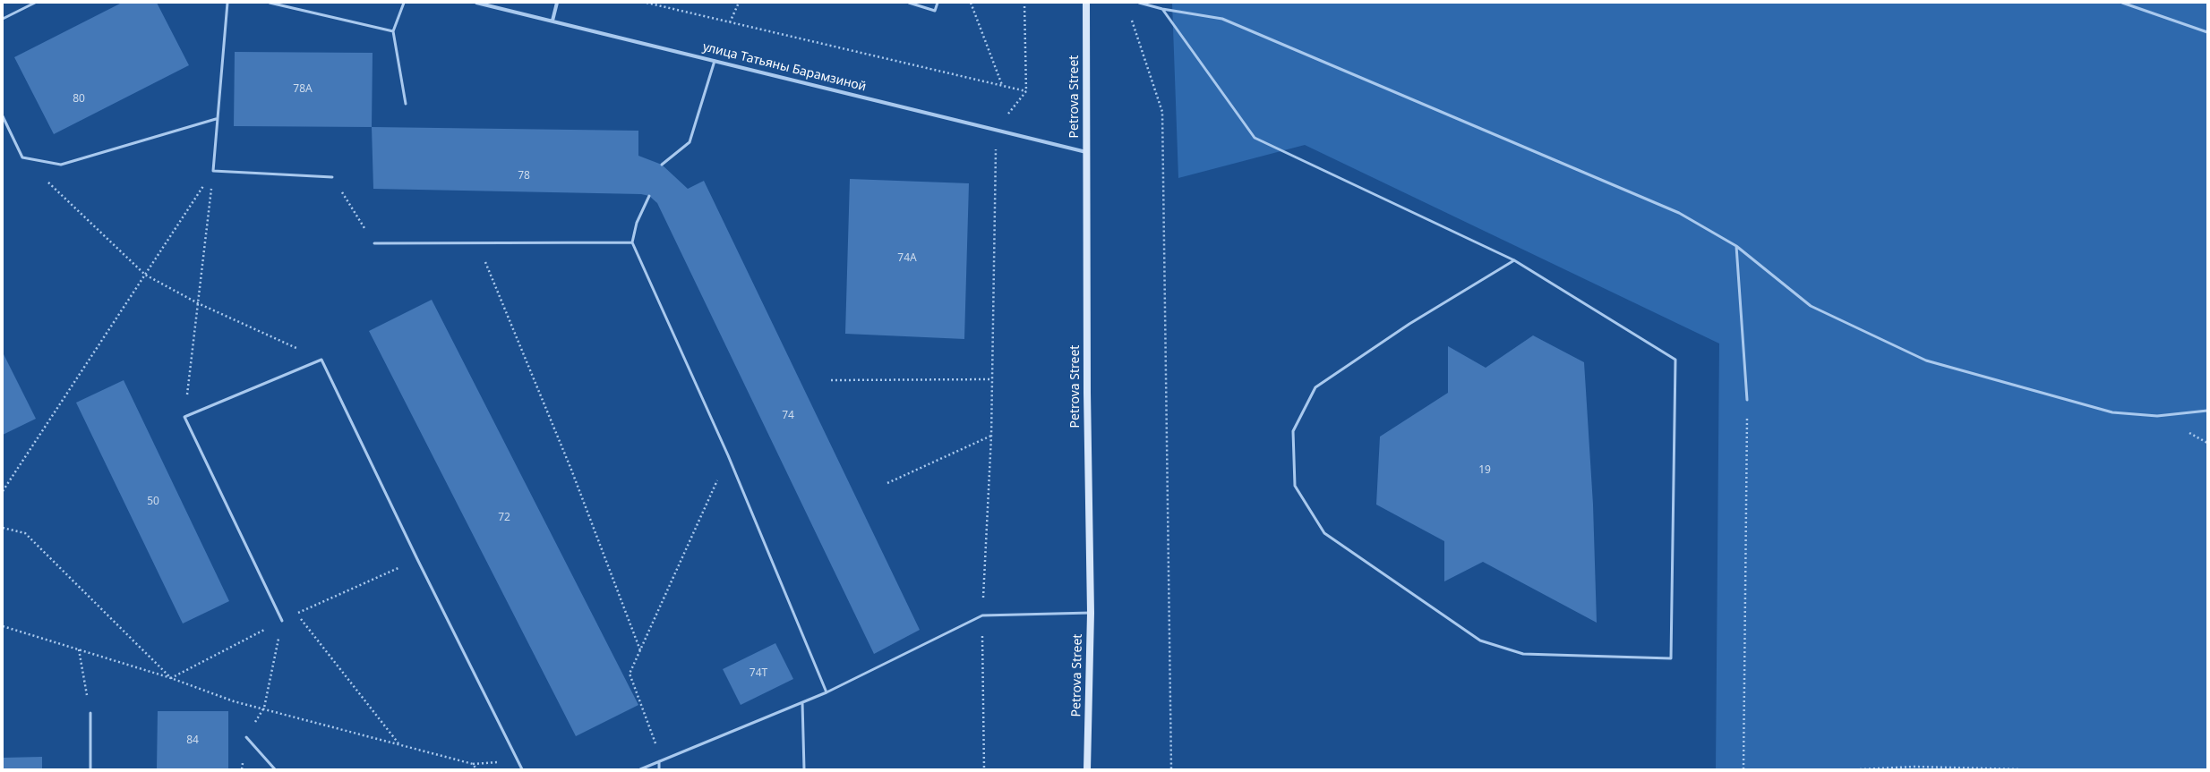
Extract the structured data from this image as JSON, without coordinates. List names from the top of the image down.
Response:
{
  "streets": {
    "main road": ["Petrova Street"],
    "street": ["улица Татьяны Барамзиной"]
  },
  "crossings": [
    ["улица Татьяны Барамзиной", "Petrova Street"]
  ],
  "house_numbers": [
    "78А",
    "80",
    "78",
    "74А",
    "74",
    "19",
    "50",
    "72",
    "74Т",
    "84"
  ]
}
